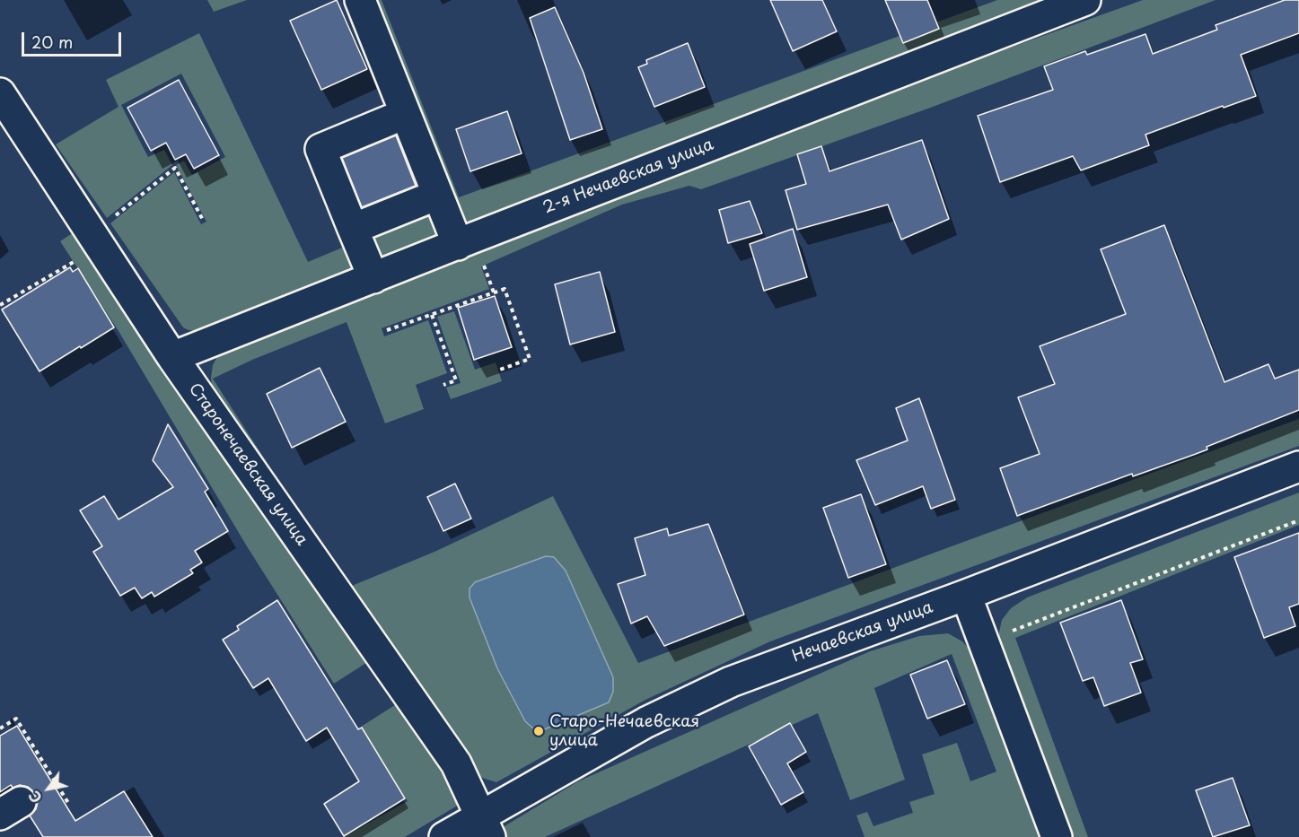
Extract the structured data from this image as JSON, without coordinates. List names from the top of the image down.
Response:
{
  "streets": {
    "street": ["2-я Нечаевская улица", "Старонечаевская улица", "Нечаевская улица"]
  },
  "crossings": [
    ["2-я Нечаевская улица", "Старонечаевская улица"],
    ["Старонечаевская улица", "Нечаевская улица"]
  ],
  "places": ["Старо-Нечаевская улица"],
  "scale_bar": "20 m",
  "north": "bottom left"
}
